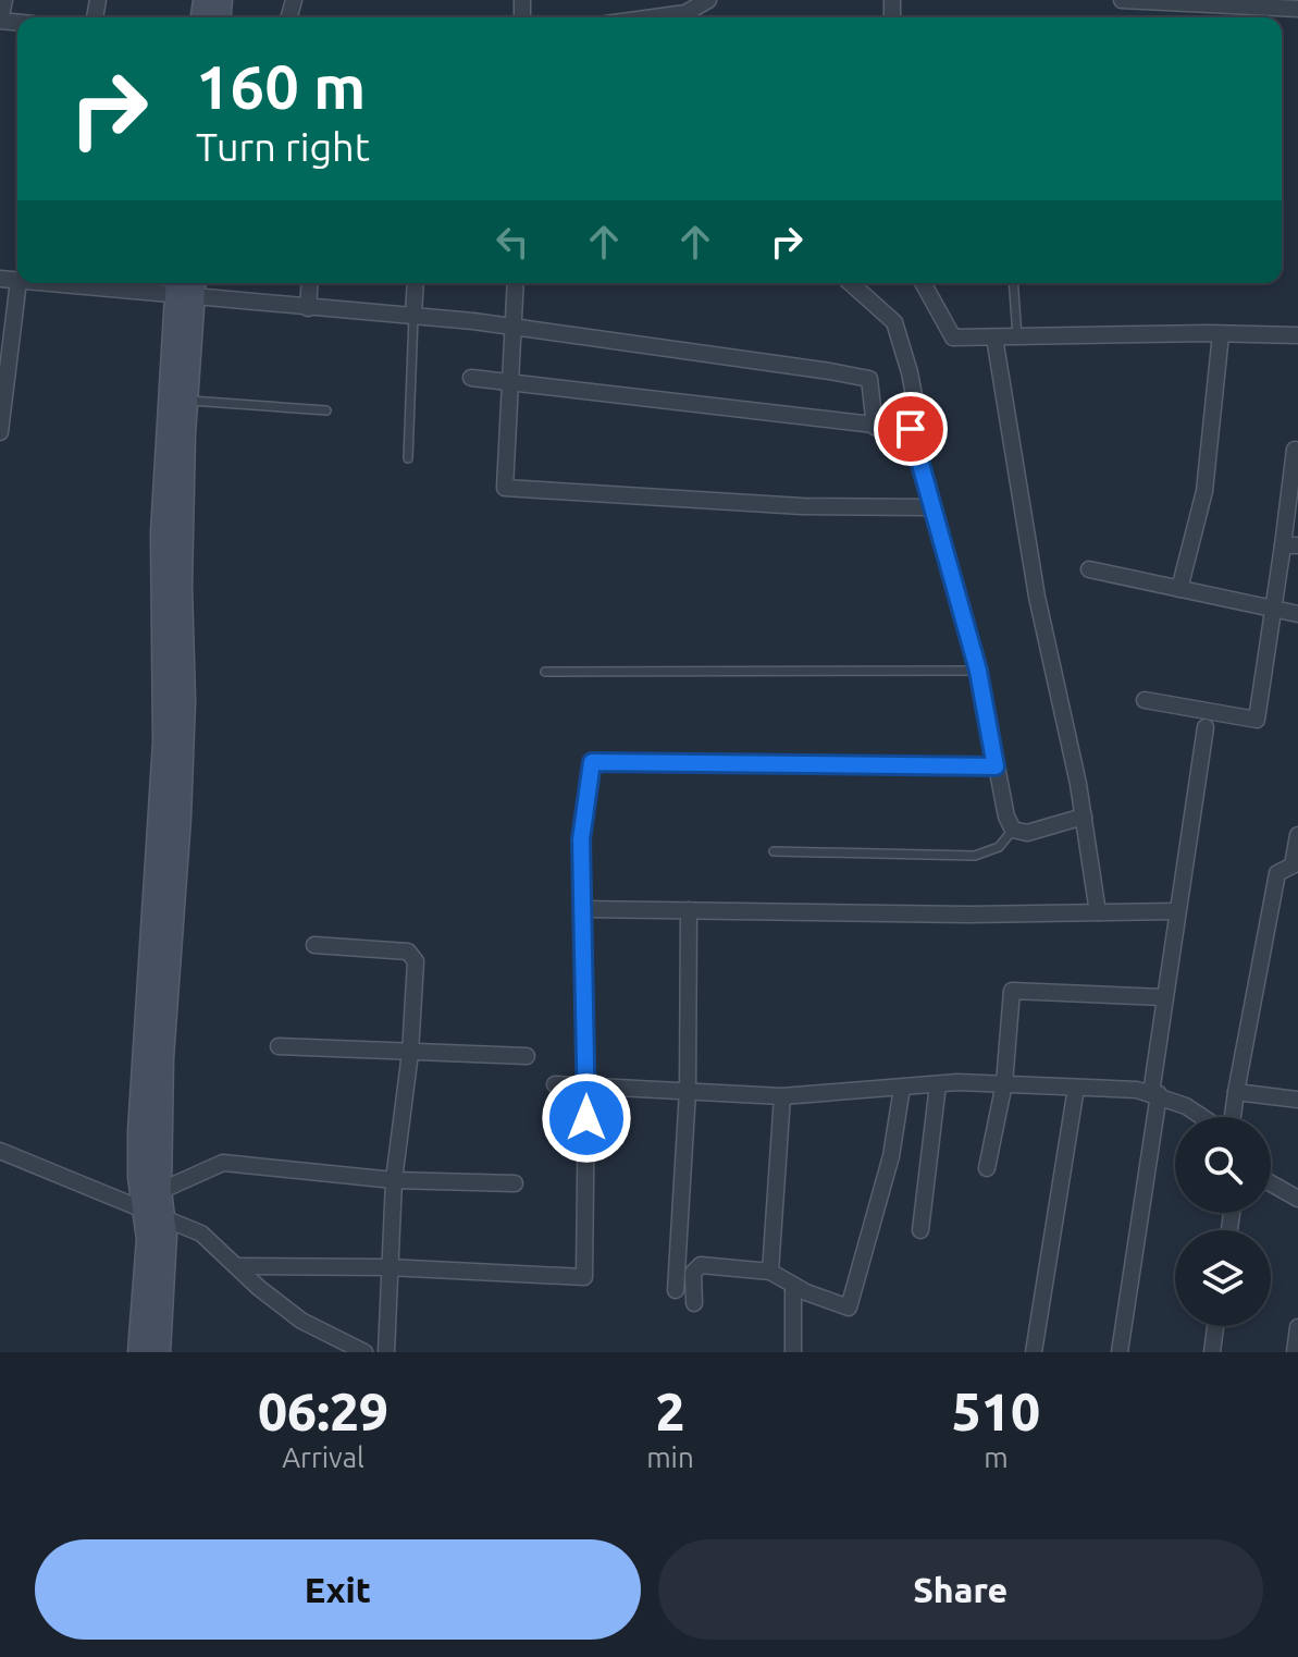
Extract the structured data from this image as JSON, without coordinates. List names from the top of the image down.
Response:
{
  "page": {
    "turn": ["160 m", "Turn right"],
    "eta": [
      "06:29",
      "Arrival",
      "2",
      "min",
      "510",
      "m"
    ],
    "buttons": ["Exit", "Share"]
  }
}
